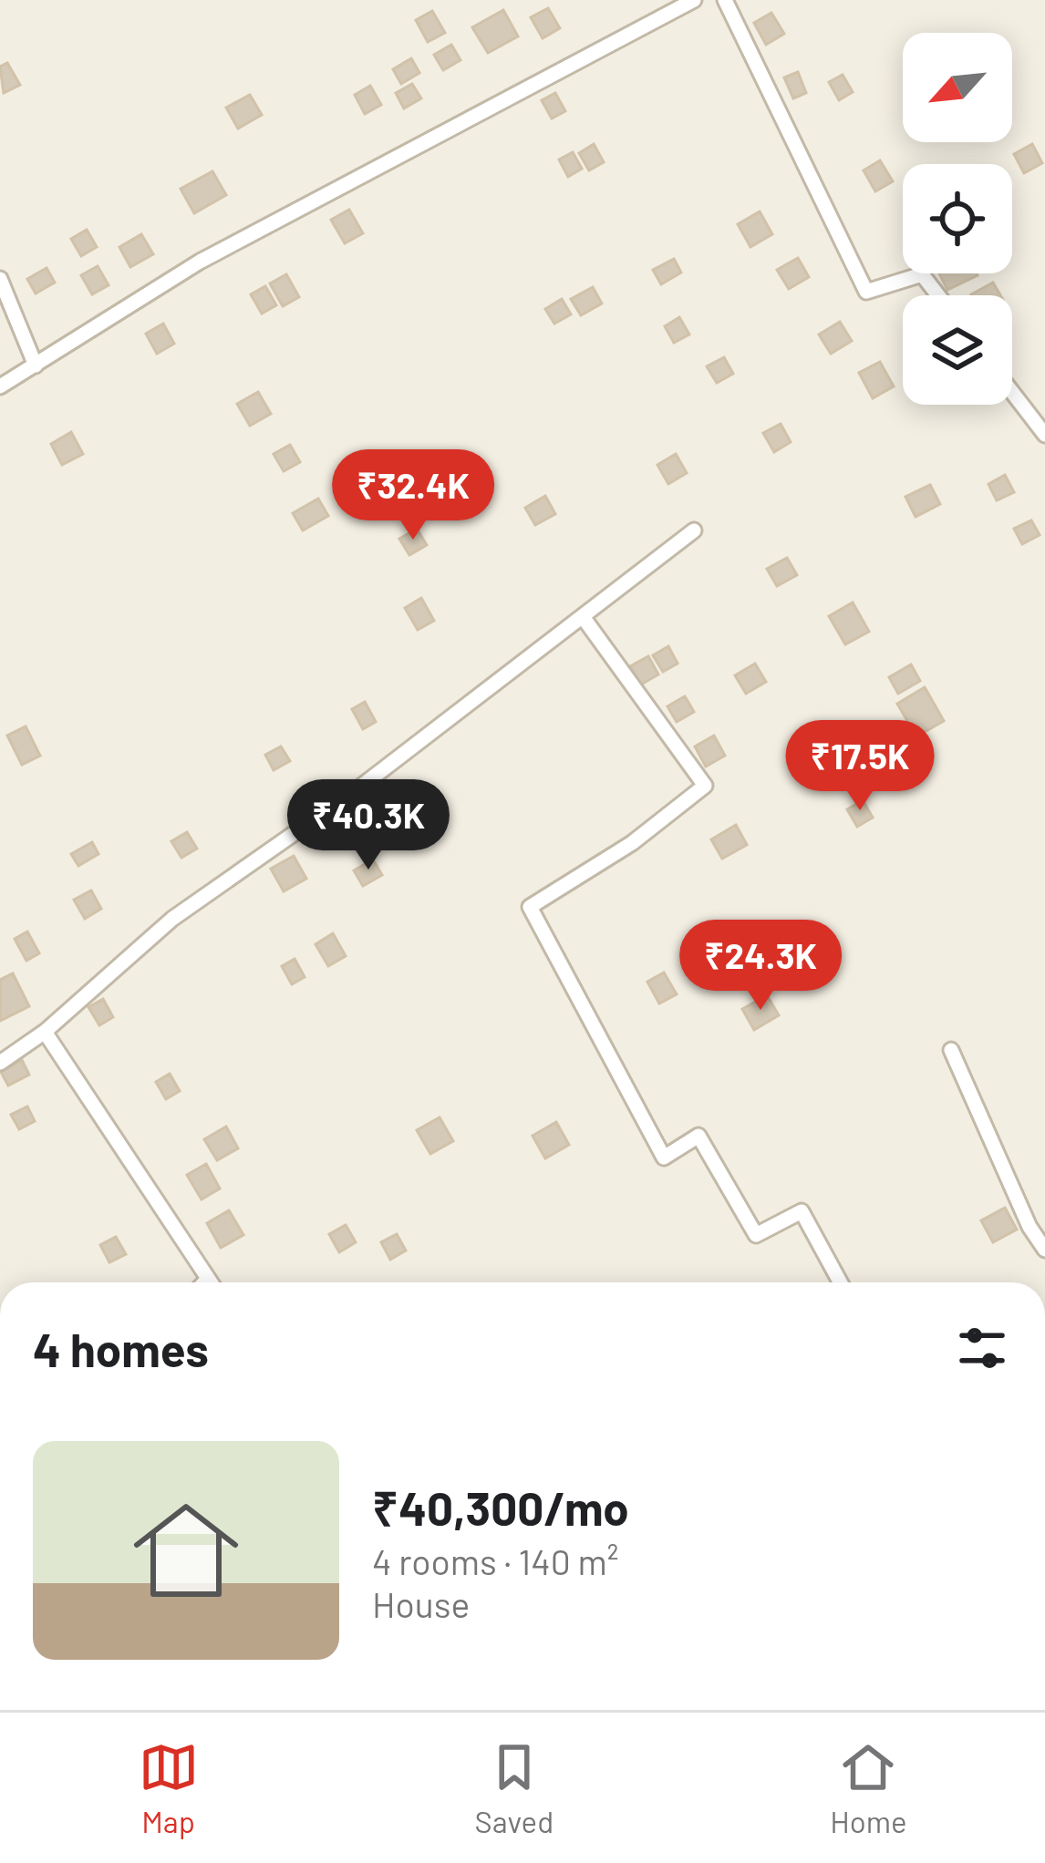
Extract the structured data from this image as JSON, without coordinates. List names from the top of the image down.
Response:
{
  "north": "bottom left",
  "page": {
    "price": [
      "₹32.4K",
      "₹17.5K",
      "₹40.3K",
      "₹24.3K"
    ],
    "heading": "4 homes",
    "list": [
      {
        "name": "₹40,300/mo",
        "note": "4 rooms · 140 m² · House"
      }
    ],
    "tabs": ["Map", "Saved", "Home"]
  }
}
